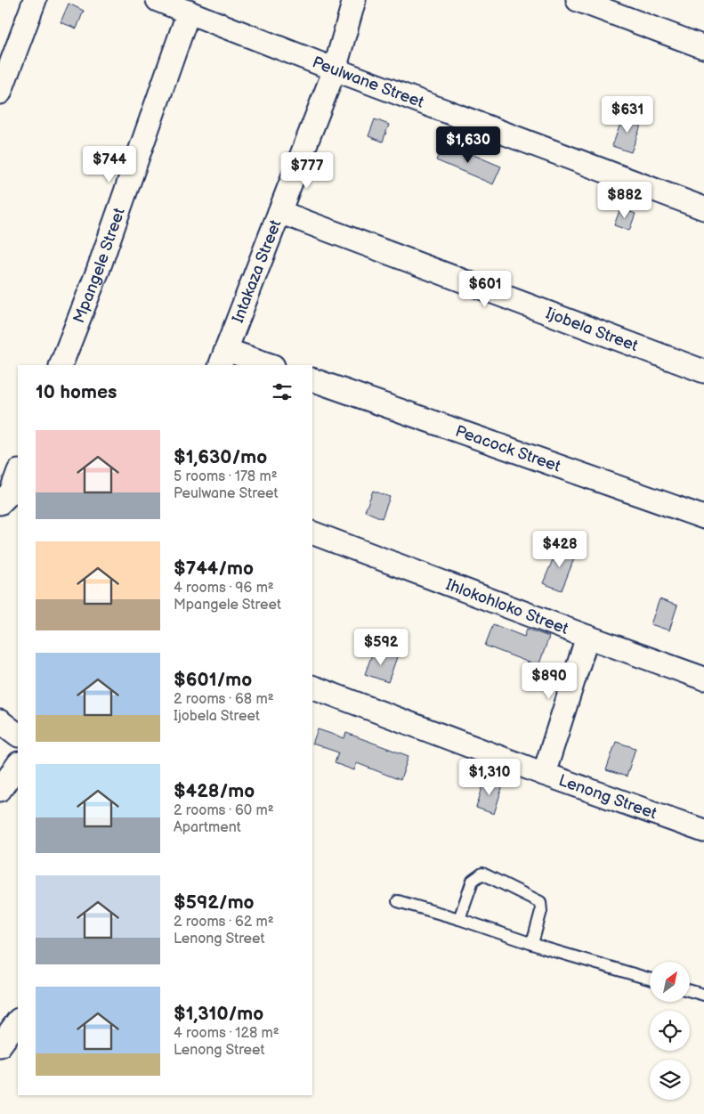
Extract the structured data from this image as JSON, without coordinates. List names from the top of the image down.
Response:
{
  "streets": {
    "street": [
      "Peulwane Street",
      "Mpangele Street",
      "Intakaza Street",
      "Ijobela Street",
      "Peacock Street",
      "Ihlokohloko Street",
      "Lenong Street"
    ]
  },
  "crossings": [
    ["Peulwane Street", "Mpangele Street"],
    ["Peulwane Street", "Intakaza Street"],
    ["Intakaza Street", "Ijobela Street"]
  ],
  "north": "top right",
  "page": {
    "price": [
      "$631",
      "$1,630",
      "$744",
      "$777",
      "$882",
      "$601",
      "$428",
      "$592",
      "$890",
      "$1,310"
    ],
    "heading": "10 homes",
    "list": [
      {
        "name": "$1,630/mo",
        "note": "5 rooms · 178 m² · Peulwane Street"
      },
      {
        "name": "$744/mo",
        "note": "4 rooms · 96 m² · Mpangele Street"
      },
      {
        "name": "$601/mo",
        "note": "2 rooms · 68 m² · Ijobela Street"
      },
      {
        "name": "$428/mo",
        "note": "2 rooms · 60 m² · Apartment"
      },
      {
        "name": "$592/mo",
        "note": "2 rooms · 62 m² · Lenong Street"
      },
      {
        "name": "$1,310/mo",
        "note": "4 rooms · 128 m² · Lenong Street"
      }
    ]
  }
}
